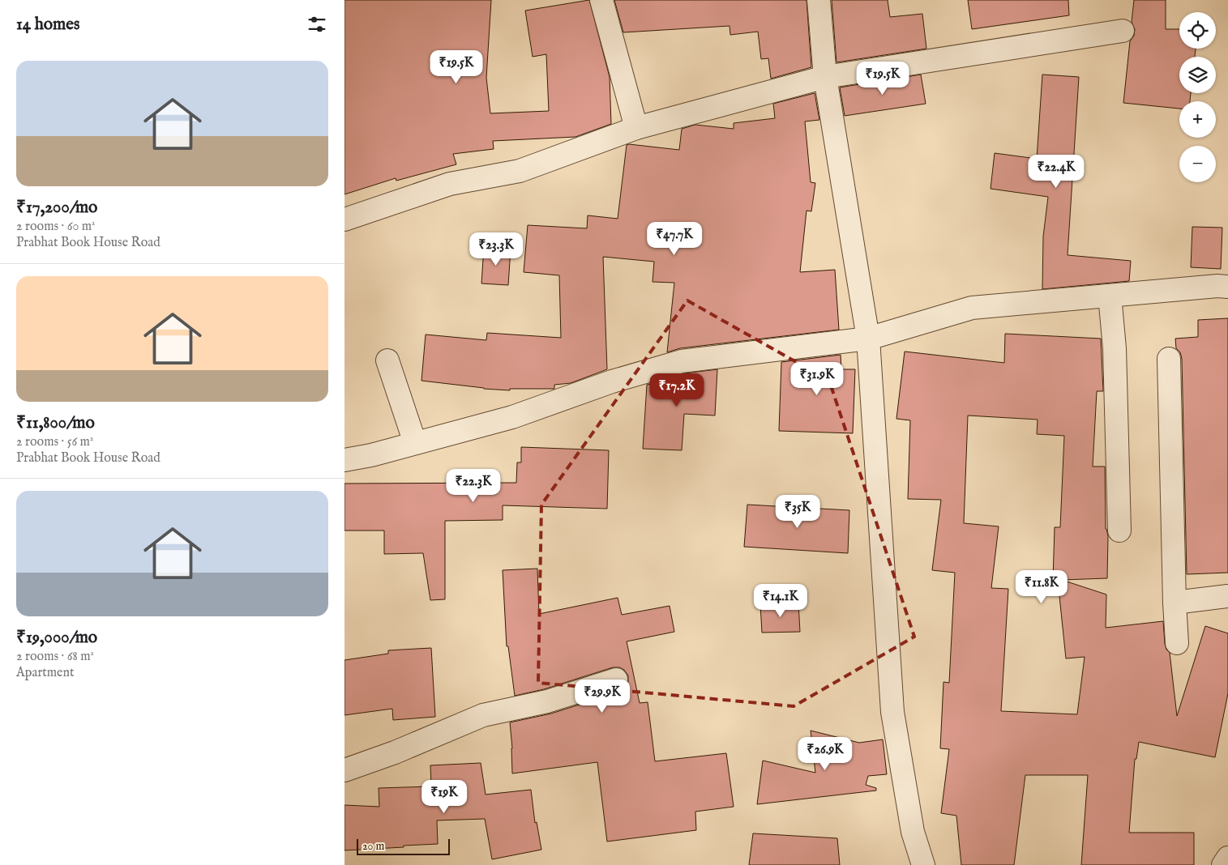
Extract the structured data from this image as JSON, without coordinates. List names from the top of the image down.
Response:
{
  "scale_bar": "20 m",
  "page": {
    "heading": "14 homes",
    "map_buttons": ["+", "−"],
    "list": [
      {
        "name": "₹17,200/mo",
        "note": "2 rooms · 60 m² · Prabhat Book House Road"
      },
      {
        "name": "₹11,800/mo",
        "note": "2 rooms · 56 m² · Prabhat Book House Road"
      },
      {
        "name": "₹19,000/mo",
        "note": "2 rooms · 68 m² · Apartment"
      }
    ],
    "price": [
      "₹19.5K",
      "₹19.5K",
      "₹22.4K",
      "₹47.7K",
      "₹23.3K",
      "₹31.9K",
      "₹17.2K",
      "₹22.3K",
      "₹35K",
      "₹11.8K",
      "₹14.1K",
      "₹29.9K",
      "₹26.9K",
      "₹19K"
    ],
    "scale": "20 m"
  }
}
